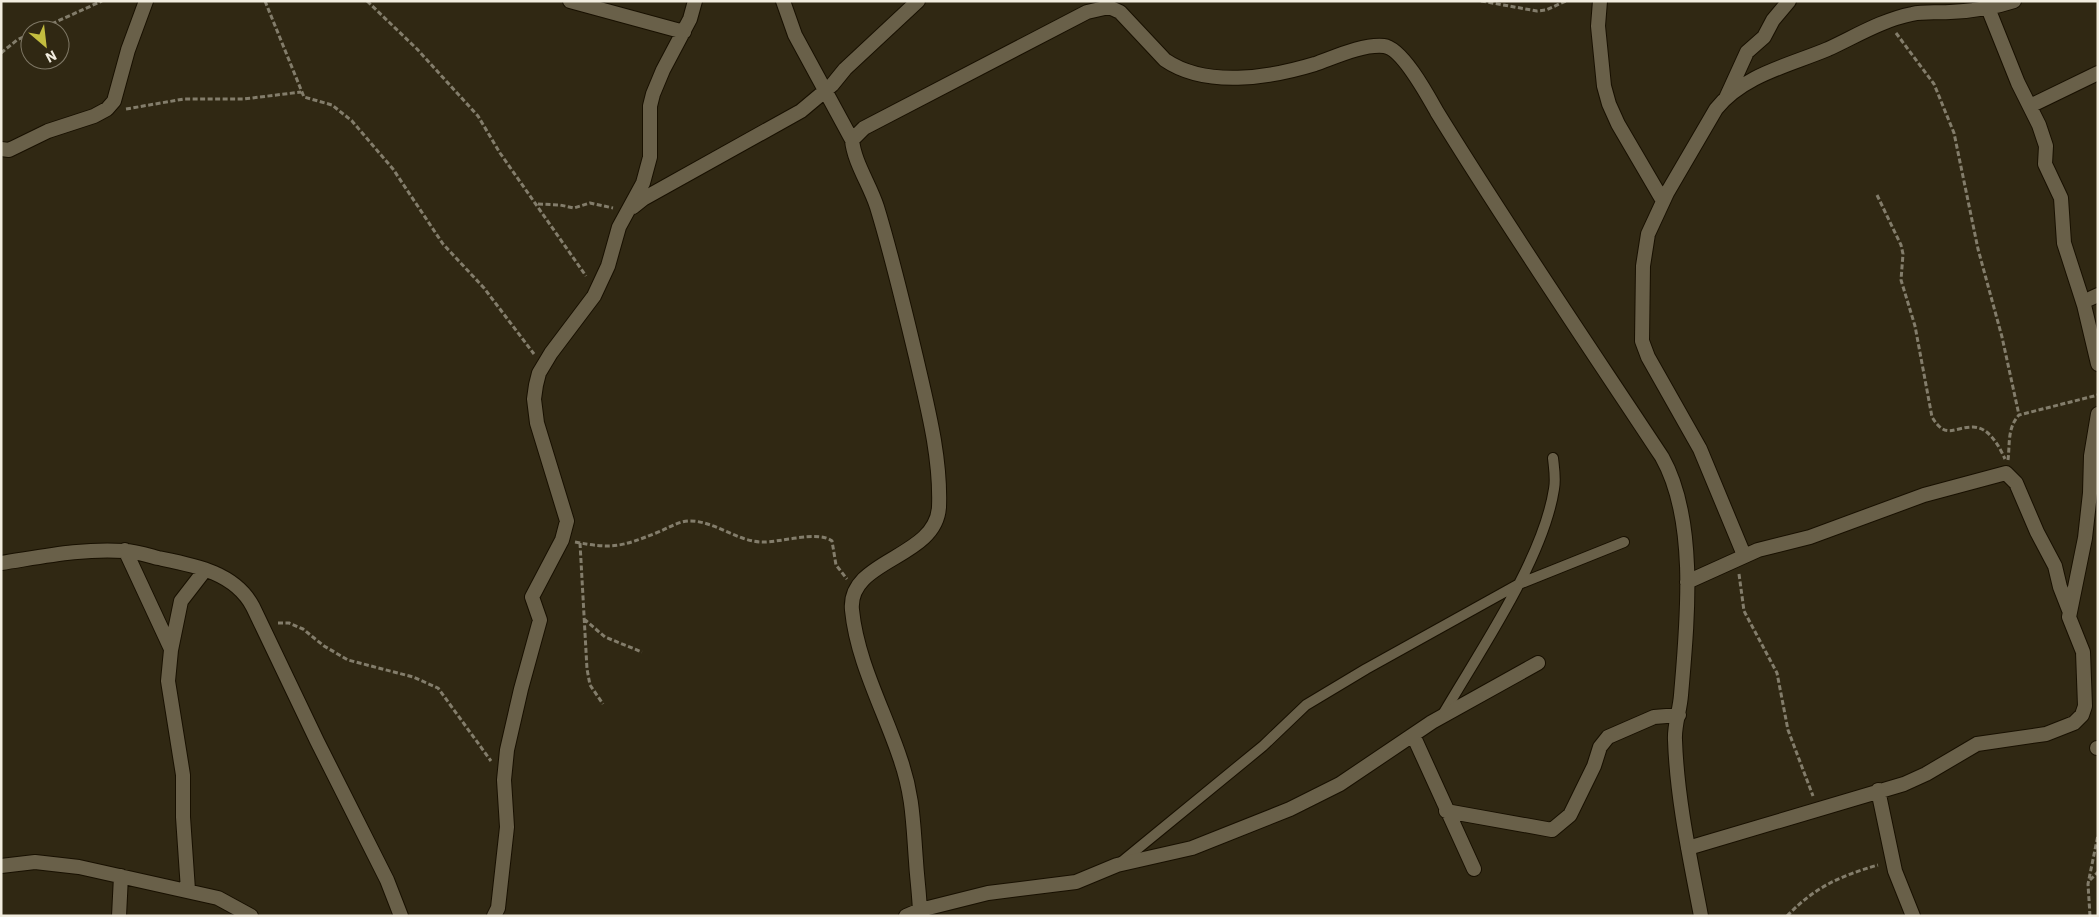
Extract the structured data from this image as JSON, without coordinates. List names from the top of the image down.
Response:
{
  "north": "bottom right"
}
